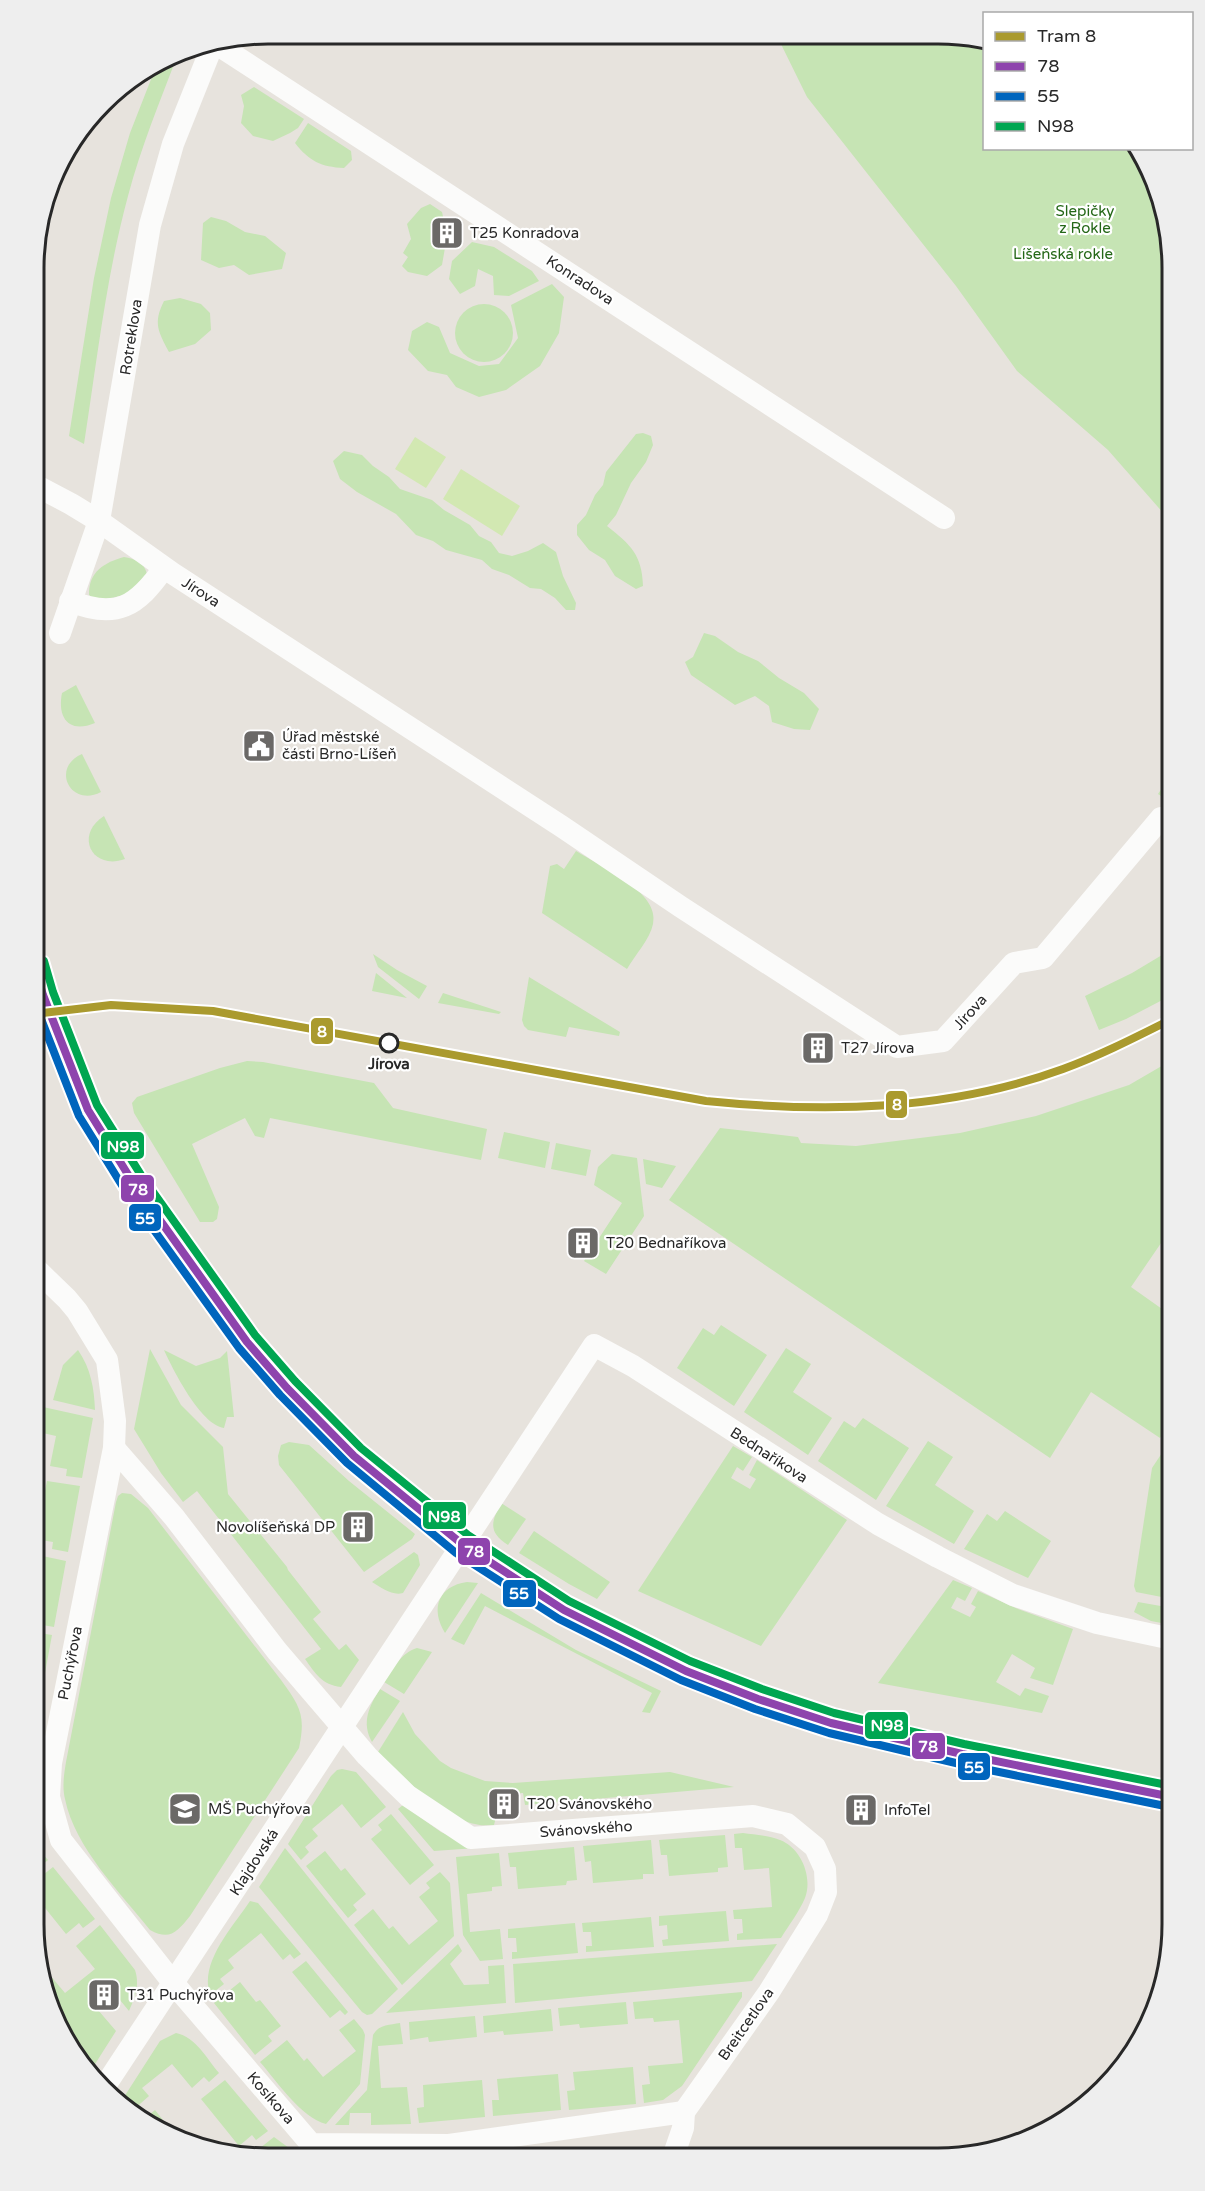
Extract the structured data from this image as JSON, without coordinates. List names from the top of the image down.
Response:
{
  "streets": {
    "street": [
      "Konradova",
      "Rotreklova",
      "Jírova",
      "Bednaříkova",
      "Puchýřova",
      "Svánovského",
      "Klajdovská",
      "Breitcetlova",
      "Kosíkova"
    ]
  },
  "crossings": [
    ["Rotreklova", "Jírova"],
    ["Bednaříkova", "Klajdovská"],
    ["Puchýřova", "Klajdovská"],
    ["Puchýřova", "Kosíkova"],
    ["Svánovského", "Klajdovská"],
    ["Svánovského", "Breitcetlova"],
    ["Klajdovská", "Kosíkova"],
    ["Breitcetlova", "Kosíkova"]
  ],
  "parks": ["Slepičky z Rokle", "Líšeňská rokle"],
  "places": {
    "building": [
      "T25 Konradova",
      "T27 Jírova",
      "T20 Bednaříkova",
      "Novolíšeňská DP",
      "T20 Svánovského",
      "InfoTel",
      "T31 Puchýřova"
    ],
    "public building": ["Úřad městské části Brno-Líšeň"],
    "other": ["Jírova"],
    "school or university": ["MŠ Puchýřova"]
  },
  "lines": [
    "transit line N98",
    "transit line 78",
    "tram line 8",
    "transit line 55"
  ],
  "legend": [
    "Tram 8",
    "78",
    "55",
    "N98"
  ]
}
